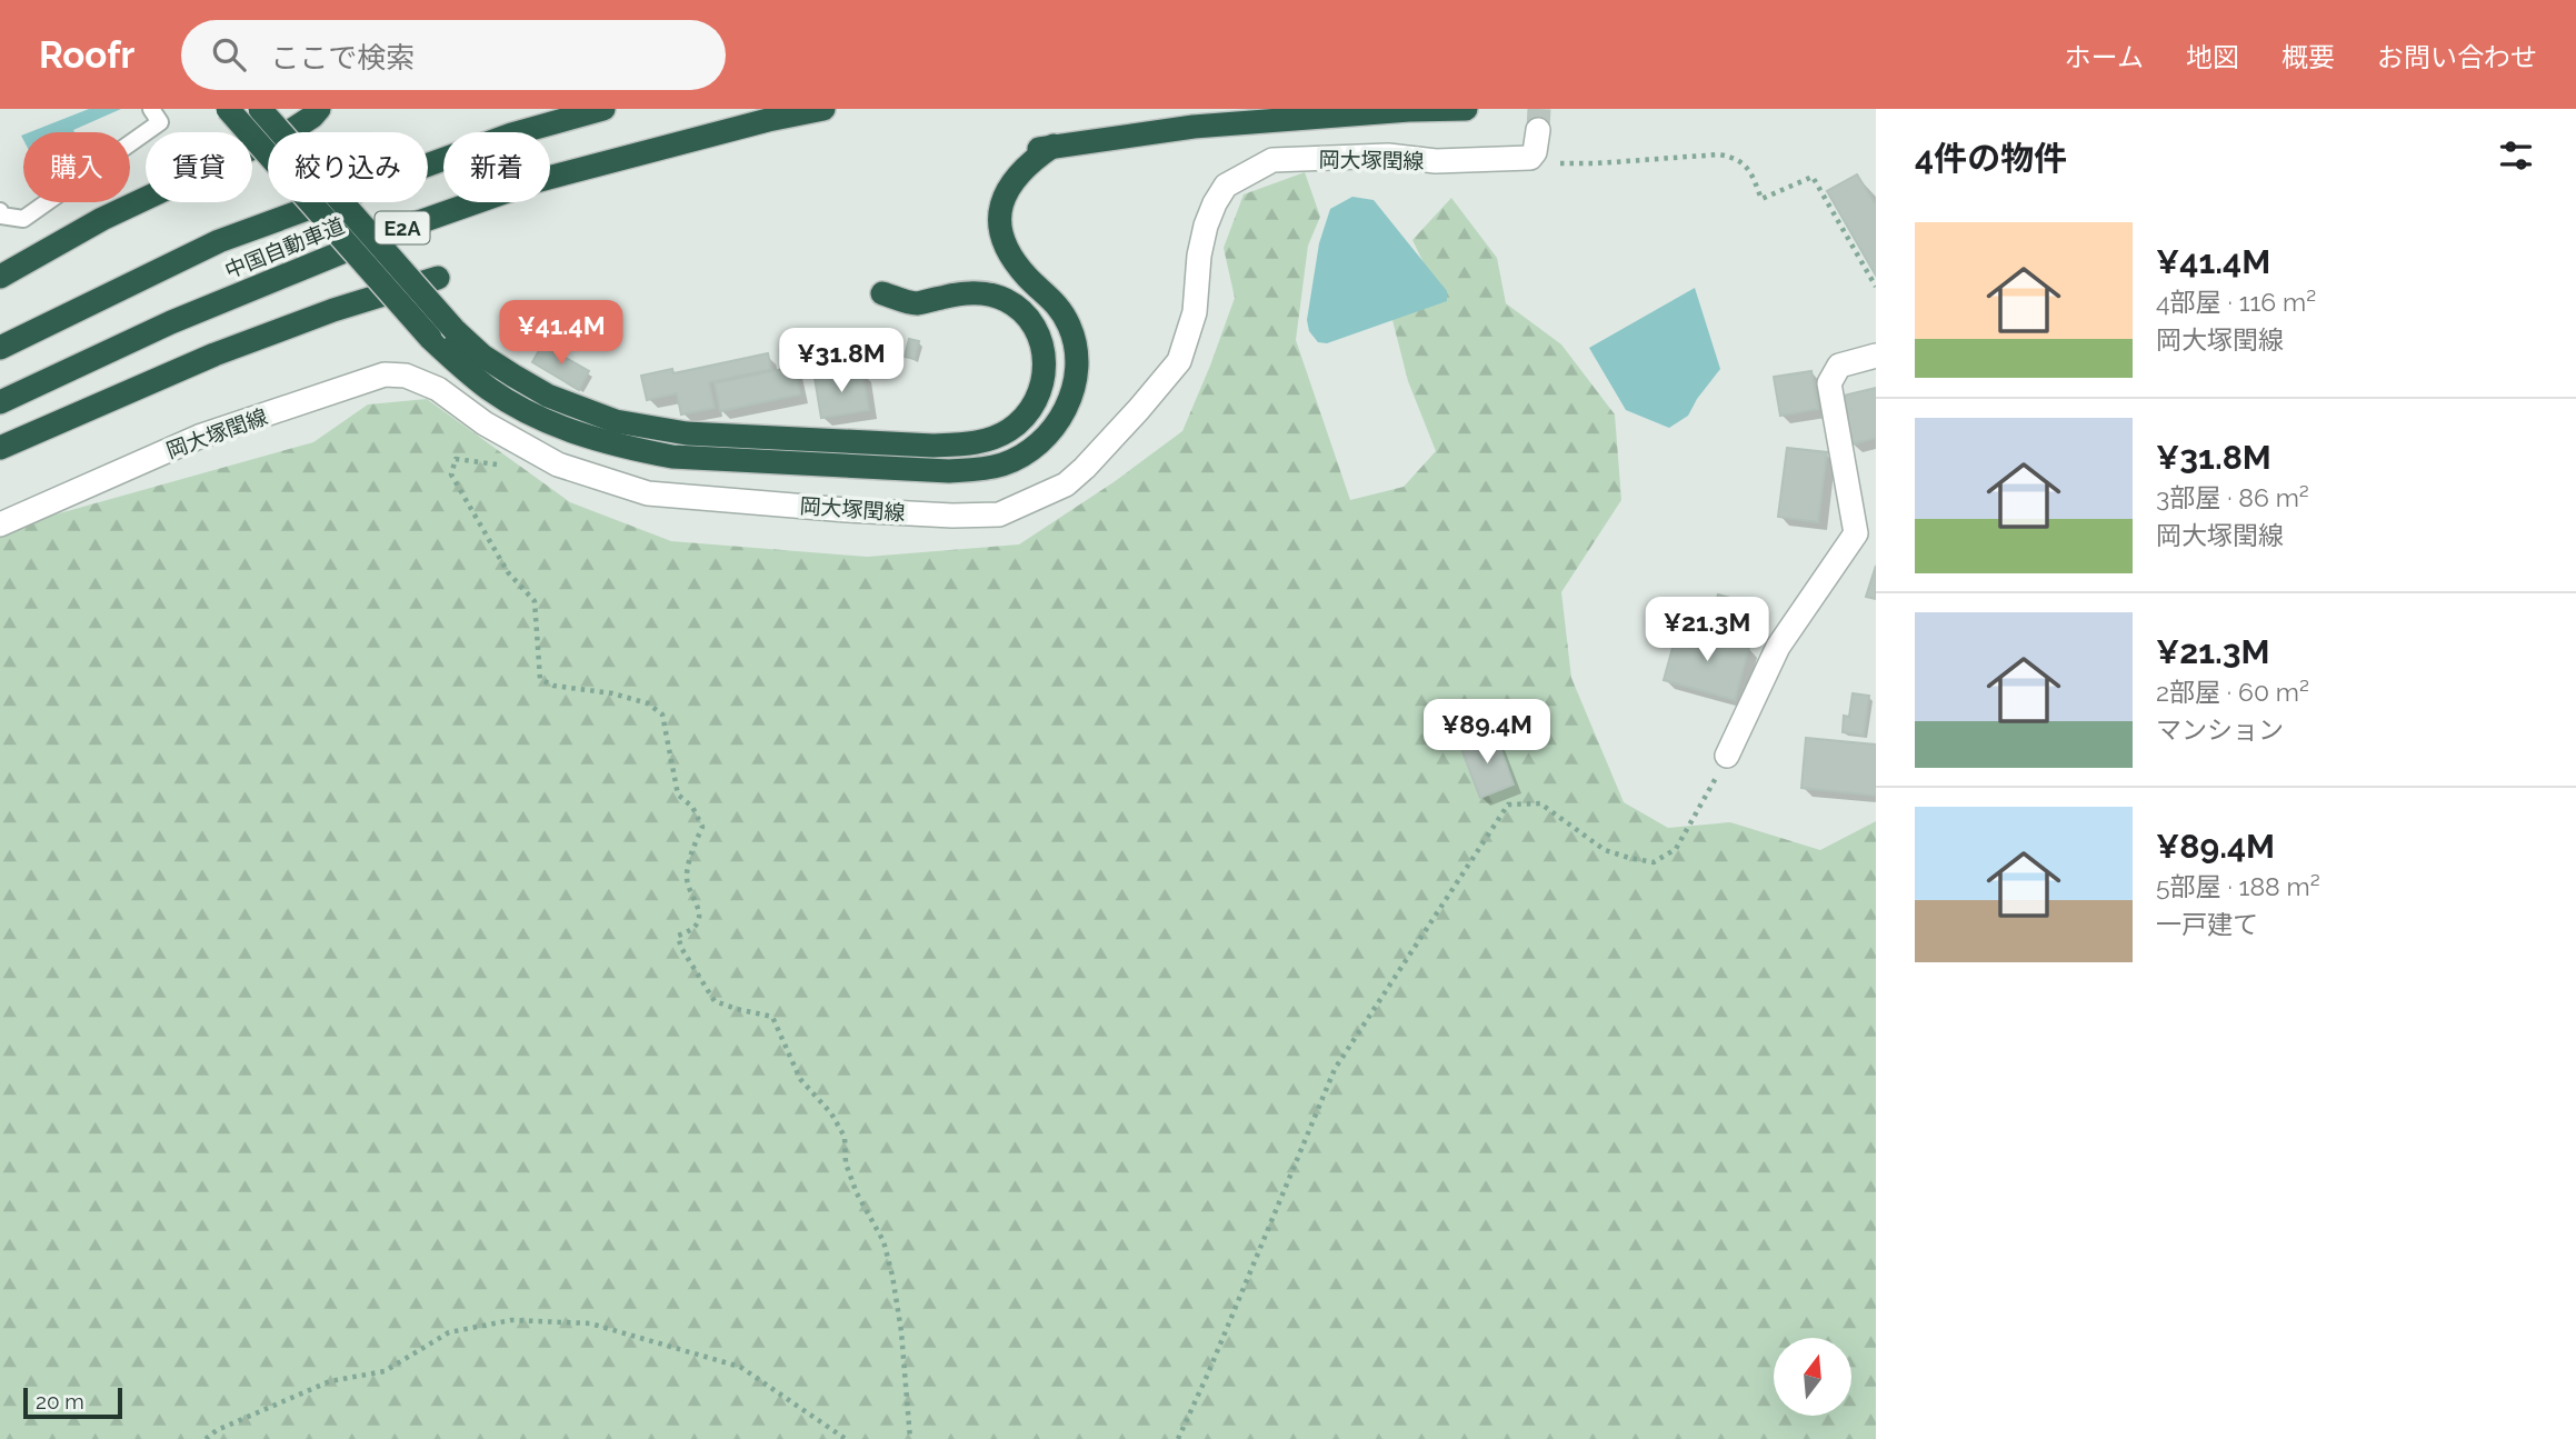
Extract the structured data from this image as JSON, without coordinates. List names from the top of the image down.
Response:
{
  "streets": {
    "highway": ["E2A", "中国自動車道"],
    "street": ["岡大塚閏線"]
  },
  "scale_bar": "20 m",
  "north": "top",
  "page": {
    "header": "Roofr",
    "search": "ここで検索",
    "nav": [
      "ホーム",
      "地図",
      "概要",
      "お問い合わせ"
    ],
    "heading": "4件の物件",
    "chip": [
      "購入",
      "賃貸",
      "絞り込み",
      "新着"
    ],
    "list": [
      {
        "name": "¥41.4M",
        "note": "4部屋 · 116 m² · 岡大塚閏線"
      },
      {
        "name": "¥31.8M",
        "note": "3部屋 · 86 m² · 岡大塚閏線"
      },
      {
        "name": "¥21.3M",
        "note": "2部屋 · 60 m² · マンション"
      },
      {
        "name": "¥89.4M",
        "note": "5部屋 · 188 m² · 一戸建て"
      }
    ],
    "price": [
      "¥41.4M",
      "¥31.8M",
      "¥21.3M",
      "¥89.4M"
    ],
    "scale": "20 m"
  }
}
